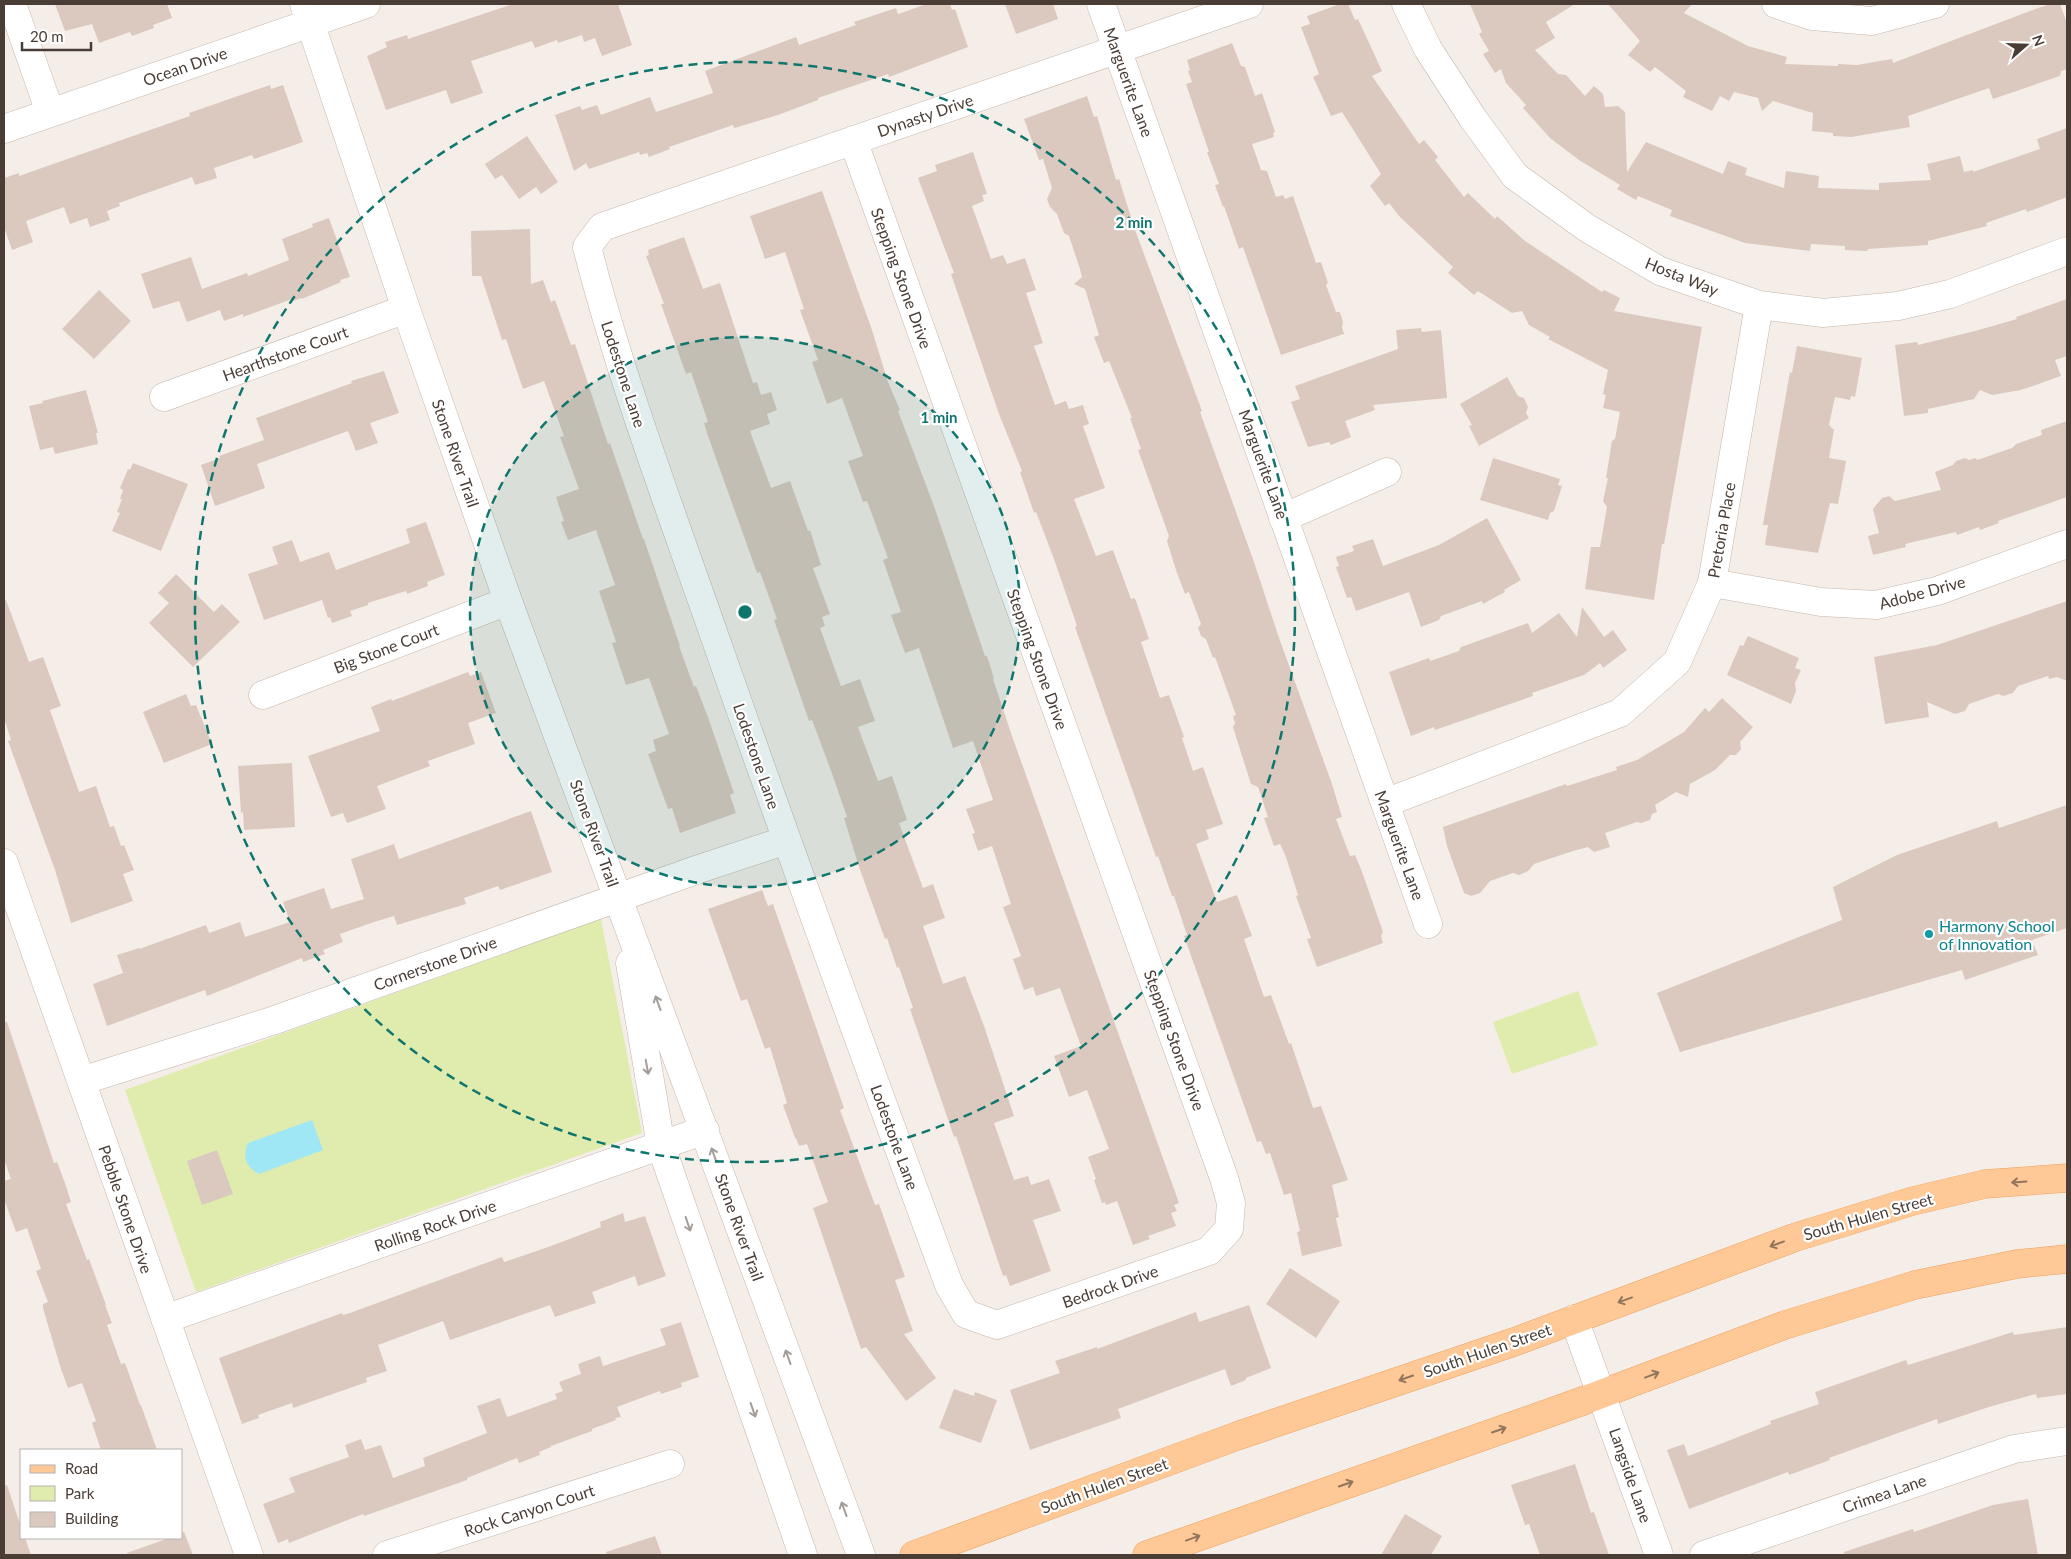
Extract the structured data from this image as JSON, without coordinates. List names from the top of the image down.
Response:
{
  "streets": {
    "main road": ["South Hulen Street"],
    "street": [
      "Ocean Drive",
      "Marguerite Lane",
      "Dynasty Drive",
      "Hosta Way",
      "Stepping Stone Drive",
      "Hearthstone Court",
      "Lodestone Lane",
      "Stone River Trail",
      "Pretoria Place",
      "Adobe Drive",
      "Big Stone Court",
      "Cornerstone Drive",
      "Pebble Stone Drive",
      "Rolling Rock Drive",
      "Bedrock Drive",
      "Langside Lane",
      "Crimea Lane",
      "Rock Canyon Court"
    ]
  },
  "crossings": [
    ["Ocean Drive", "Stone River Trail"],
    ["Marguerite Lane", "Dynasty Drive"],
    ["Marguerite Lane", "Pretoria Place"],
    ["Dynasty Drive", "Stepping Stone Drive"],
    ["Dynasty Drive", "Lodestone Lane"],
    ["Hosta Way", "Pretoria Place"],
    ["Stepping Stone Drive", "Bedrock Drive"],
    ["Hearthstone Court", "Stone River Trail"],
    ["Lodestone Lane", "Cornerstone Drive"],
    ["Lodestone Lane", "Bedrock Drive"],
    ["Stone River Trail", "Big Stone Court"],
    ["Stone River Trail", "Cornerstone Drive"],
    ["Stone River Trail", "Rolling Rock Drive"],
    ["Pretoria Place", "Adobe Drive"],
    ["Cornerstone Drive", "Pebble Stone Drive"],
    ["Pebble Stone Drive", "Rolling Rock Drive"],
    ["South Hulen Street", "Langside Lane"]
  ],
  "places": ["Harmony School of Innovation"],
  "legend": ["Road", "Park", "Building"],
  "scale_bar": "20 m",
  "north": "right",
  "rings": ["2 min", "1 min"]
}
